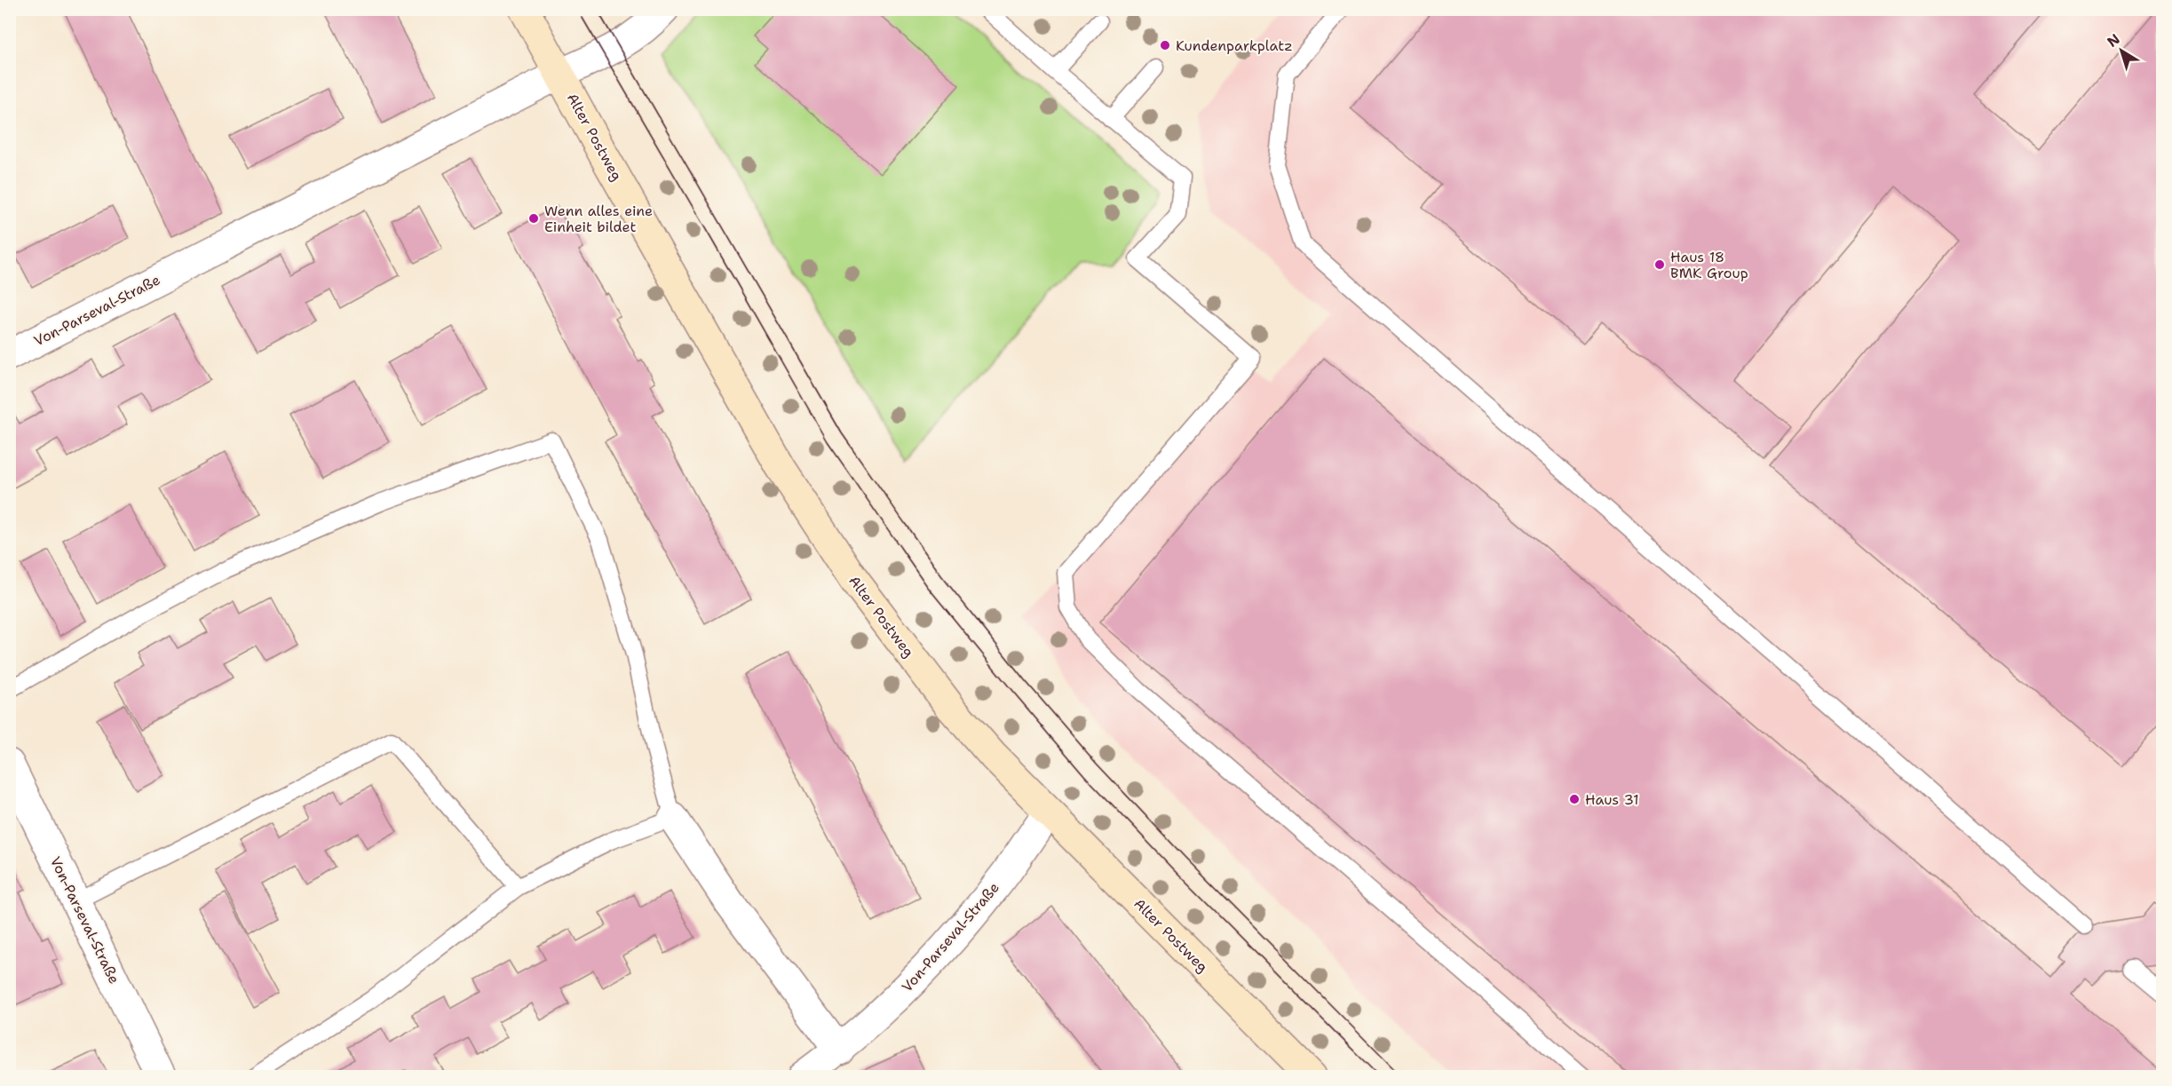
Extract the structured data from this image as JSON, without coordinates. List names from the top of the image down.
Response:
{
  "streets": {
    "street": ["Alter Postweg", "Von-Parseval-Straße"]
  },
  "crossings": [
    ["Alter Postweg", "Von-Parseval-Straße"]
  ],
  "places": [
    "Kundenparkplatz",
    "Wenn alles eine Einheit bildet",
    "Haus 18 BMK Group",
    "Haus 31"
  ],
  "north": "top left"
}
